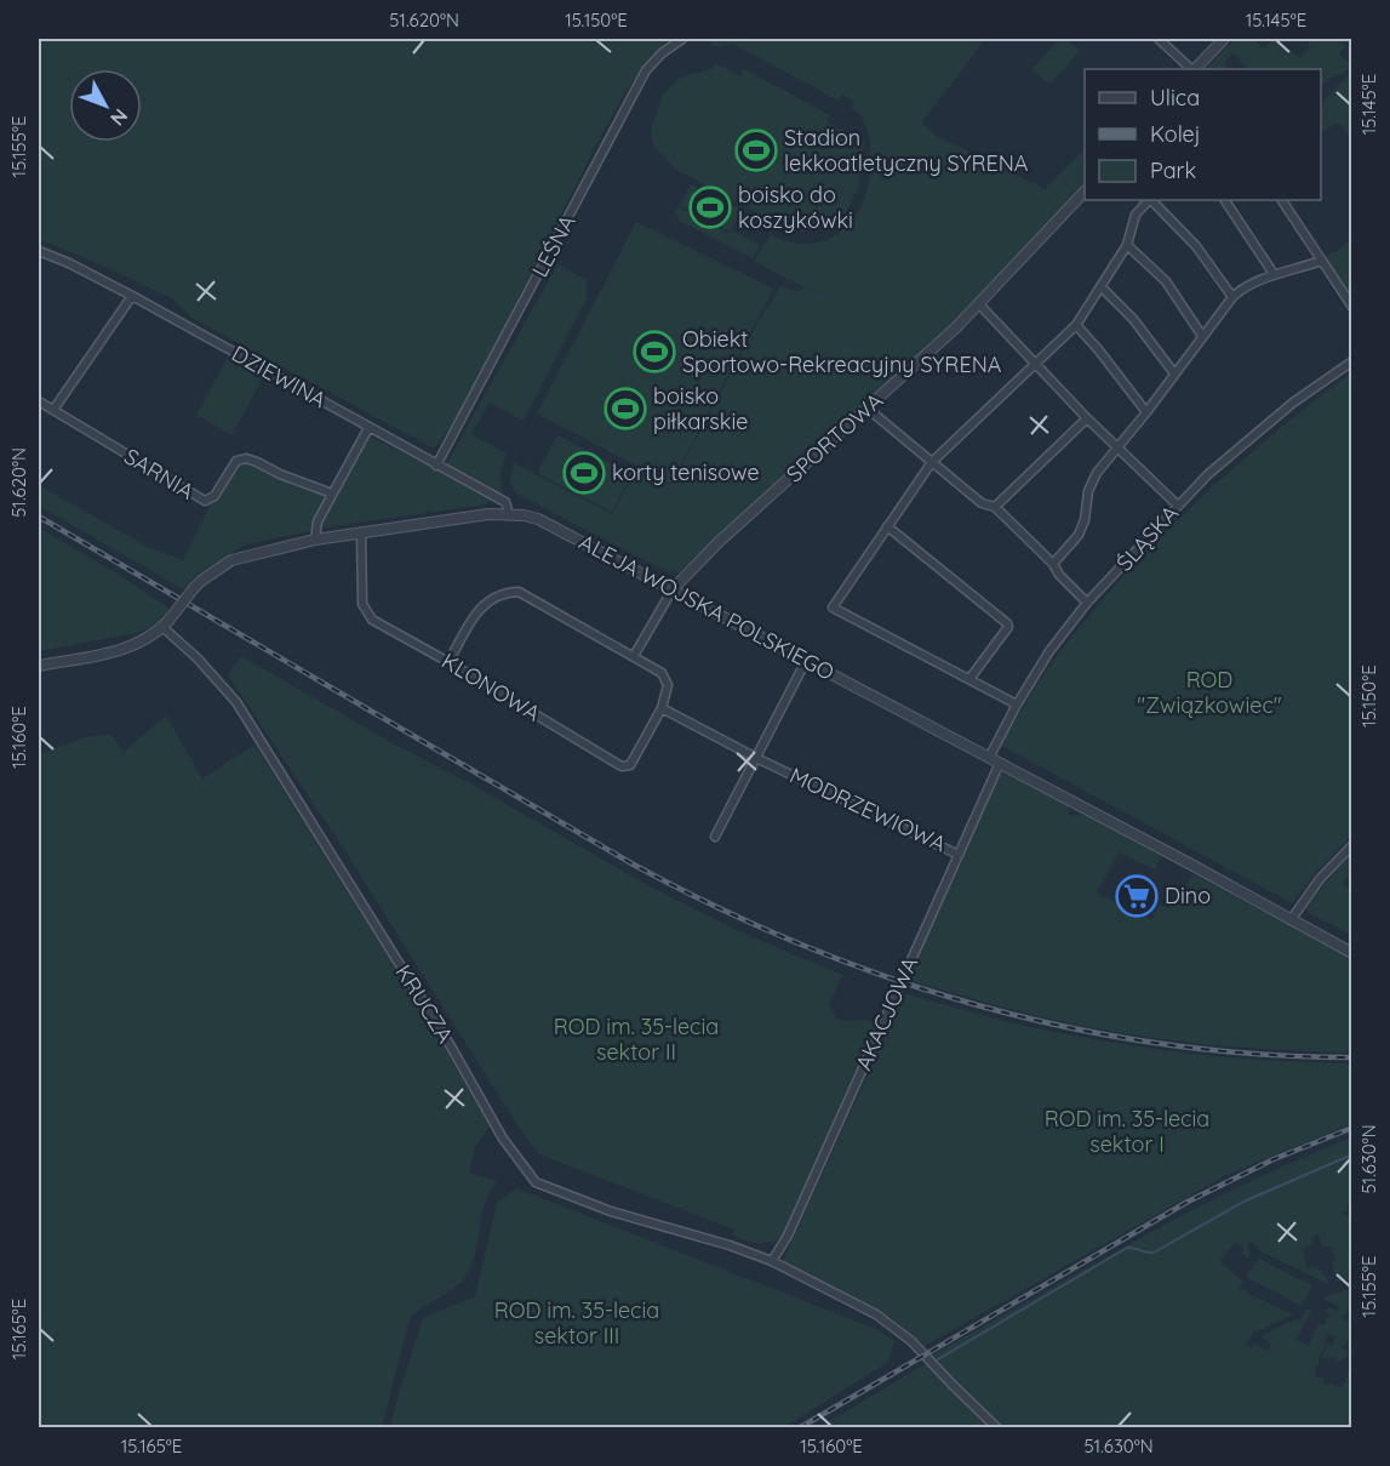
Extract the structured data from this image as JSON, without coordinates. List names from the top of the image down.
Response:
{
  "streets": {
    "street": [
      "LEŚNA",
      "DZIEWINA",
      "SPORTOWA",
      "SARNIA",
      "ŚLĄSKA",
      "ALEJA WOJSKA POLSKIEGO",
      "KLONOWA",
      "MODRZEWIOWA",
      "KRUCZA",
      "AKACJOWA"
    ]
  },
  "crossings": [
    ["LEŚNA", "DZIEWINA"],
    ["DZIEWINA", "ALEJA WOJSKA POLSKIEGO"],
    ["SPORTOWA", "ALEJA WOJSKA POLSKIEGO"],
    ["ŚLĄSKA", "ALEJA WOJSKA POLSKIEGO"],
    ["ALEJA WOJSKA POLSKIEGO", "KLONOWA"],
    ["ALEJA WOJSKA POLSKIEGO", "KRUCZA"],
    ["ALEJA WOJSKA POLSKIEGO", "AKACJOWA"],
    ["KLONOWA", "MODRZEWIOWA"],
    ["MODRZEWIOWA", "AKACJOWA"],
    ["KRUCZA", "AKACJOWA"]
  ],
  "parks": [
    "ROD \"Związkowiec\"",
    "ROD im. 35-lecia sektor II",
    "ROD im. 35-lecia sektor I",
    "ROD im. 35-lecia sektor III"
  ],
  "places": {
    "sports": [
      "Stadion lekkoatletyczny SYRENA",
      "boisko do koszykówki",
      "Obiekt Sportowo-Rekreacyjny SYRENA",
      "boisko piłkarskie",
      "korty tenisowe"
    ],
    "supermarket": ["Dino"]
  },
  "legend": ["Ulica", "Kolej", "Park"],
  "north": "bottom right",
  "coordinates": [
    "51.620°N",
    "15.150°E",
    "15.145°E",
    "15.155°E",
    "15.160°E",
    "51.630°N",
    "15.165°E"
  ]
}
